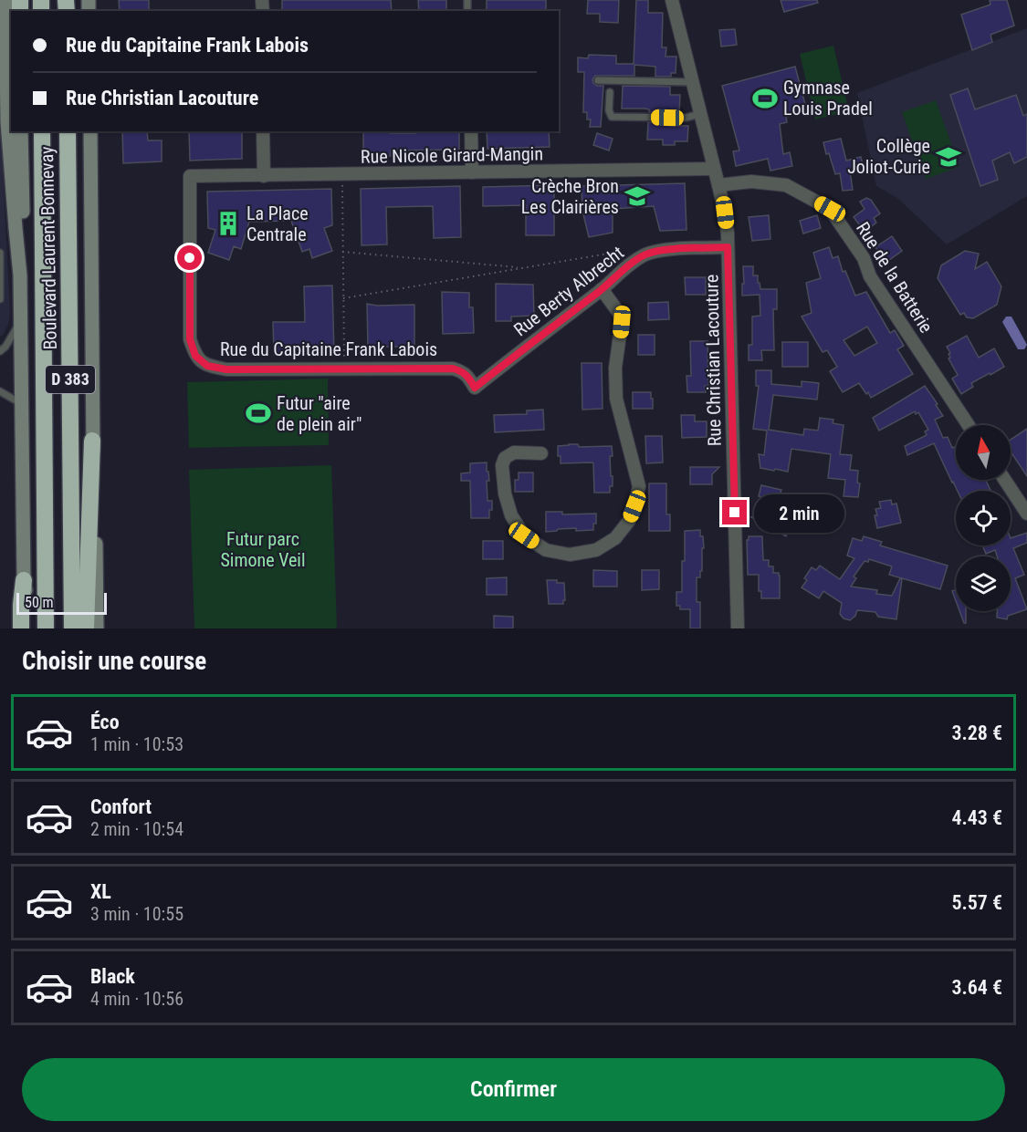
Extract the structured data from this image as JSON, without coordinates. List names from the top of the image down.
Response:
{
  "streets": {
    "highway": ["Boulevard Laurent Bonnevay", "D 383"],
    "street": [
      "Rue Nicole Girard-Mangin",
      "Rue de la Batterie",
      "Rue Berty Albrecht",
      "Rue du Capitaine Frank Labois",
      "Rue Christian Lacouture"
    ]
  },
  "crossings": [
    ["Rue Nicole Girard-Mangin", "Rue du Capitaine Frank Labois"],
    ["Rue Nicole Girard-Mangin", "Rue Christian Lacouture"],
    ["Rue de la Batterie", "Rue Christian Lacouture"],
    ["Rue Berty Albrecht", "Rue du Capitaine Frank Labois"],
    ["Rue Berty Albrecht", "Rue Christian Lacouture"]
  ],
  "parks": ["Futur parc Simone Veil"],
  "places": {
    "sports": ["Gymnase Louis Pradel", "Futur \"aire de plein air\""],
    "school or university": ["Collège Joliot-Curie", "Crèche Bron Les Clairières"],
    "building": ["La Place Centrale"]
  },
  "scale_bar": "50 m",
  "north": "top",
  "page": {
    "banner": ["Rue du Capitaine Frank Labois", "Rue Christian Lacouture"],
    "bubble": "2 min",
    "scale": "50 m",
    "heading": "Choisir une course",
    "list": [
      {
        "name": "Éco",
        "note": "1 min · 10:53",
        "value": "3.28 €"
      },
      {
        "name": "Confort",
        "note": "2 min · 10:54",
        "value": "4.43 €"
      },
      {
        "name": "XL",
        "note": "3 min · 10:55",
        "value": "5.57 €"
      },
      {
        "name": "Black",
        "note": "4 min · 10:56",
        "value": "3.64 €"
      }
    ],
    "buttons": "Confirmer"
  }
}
